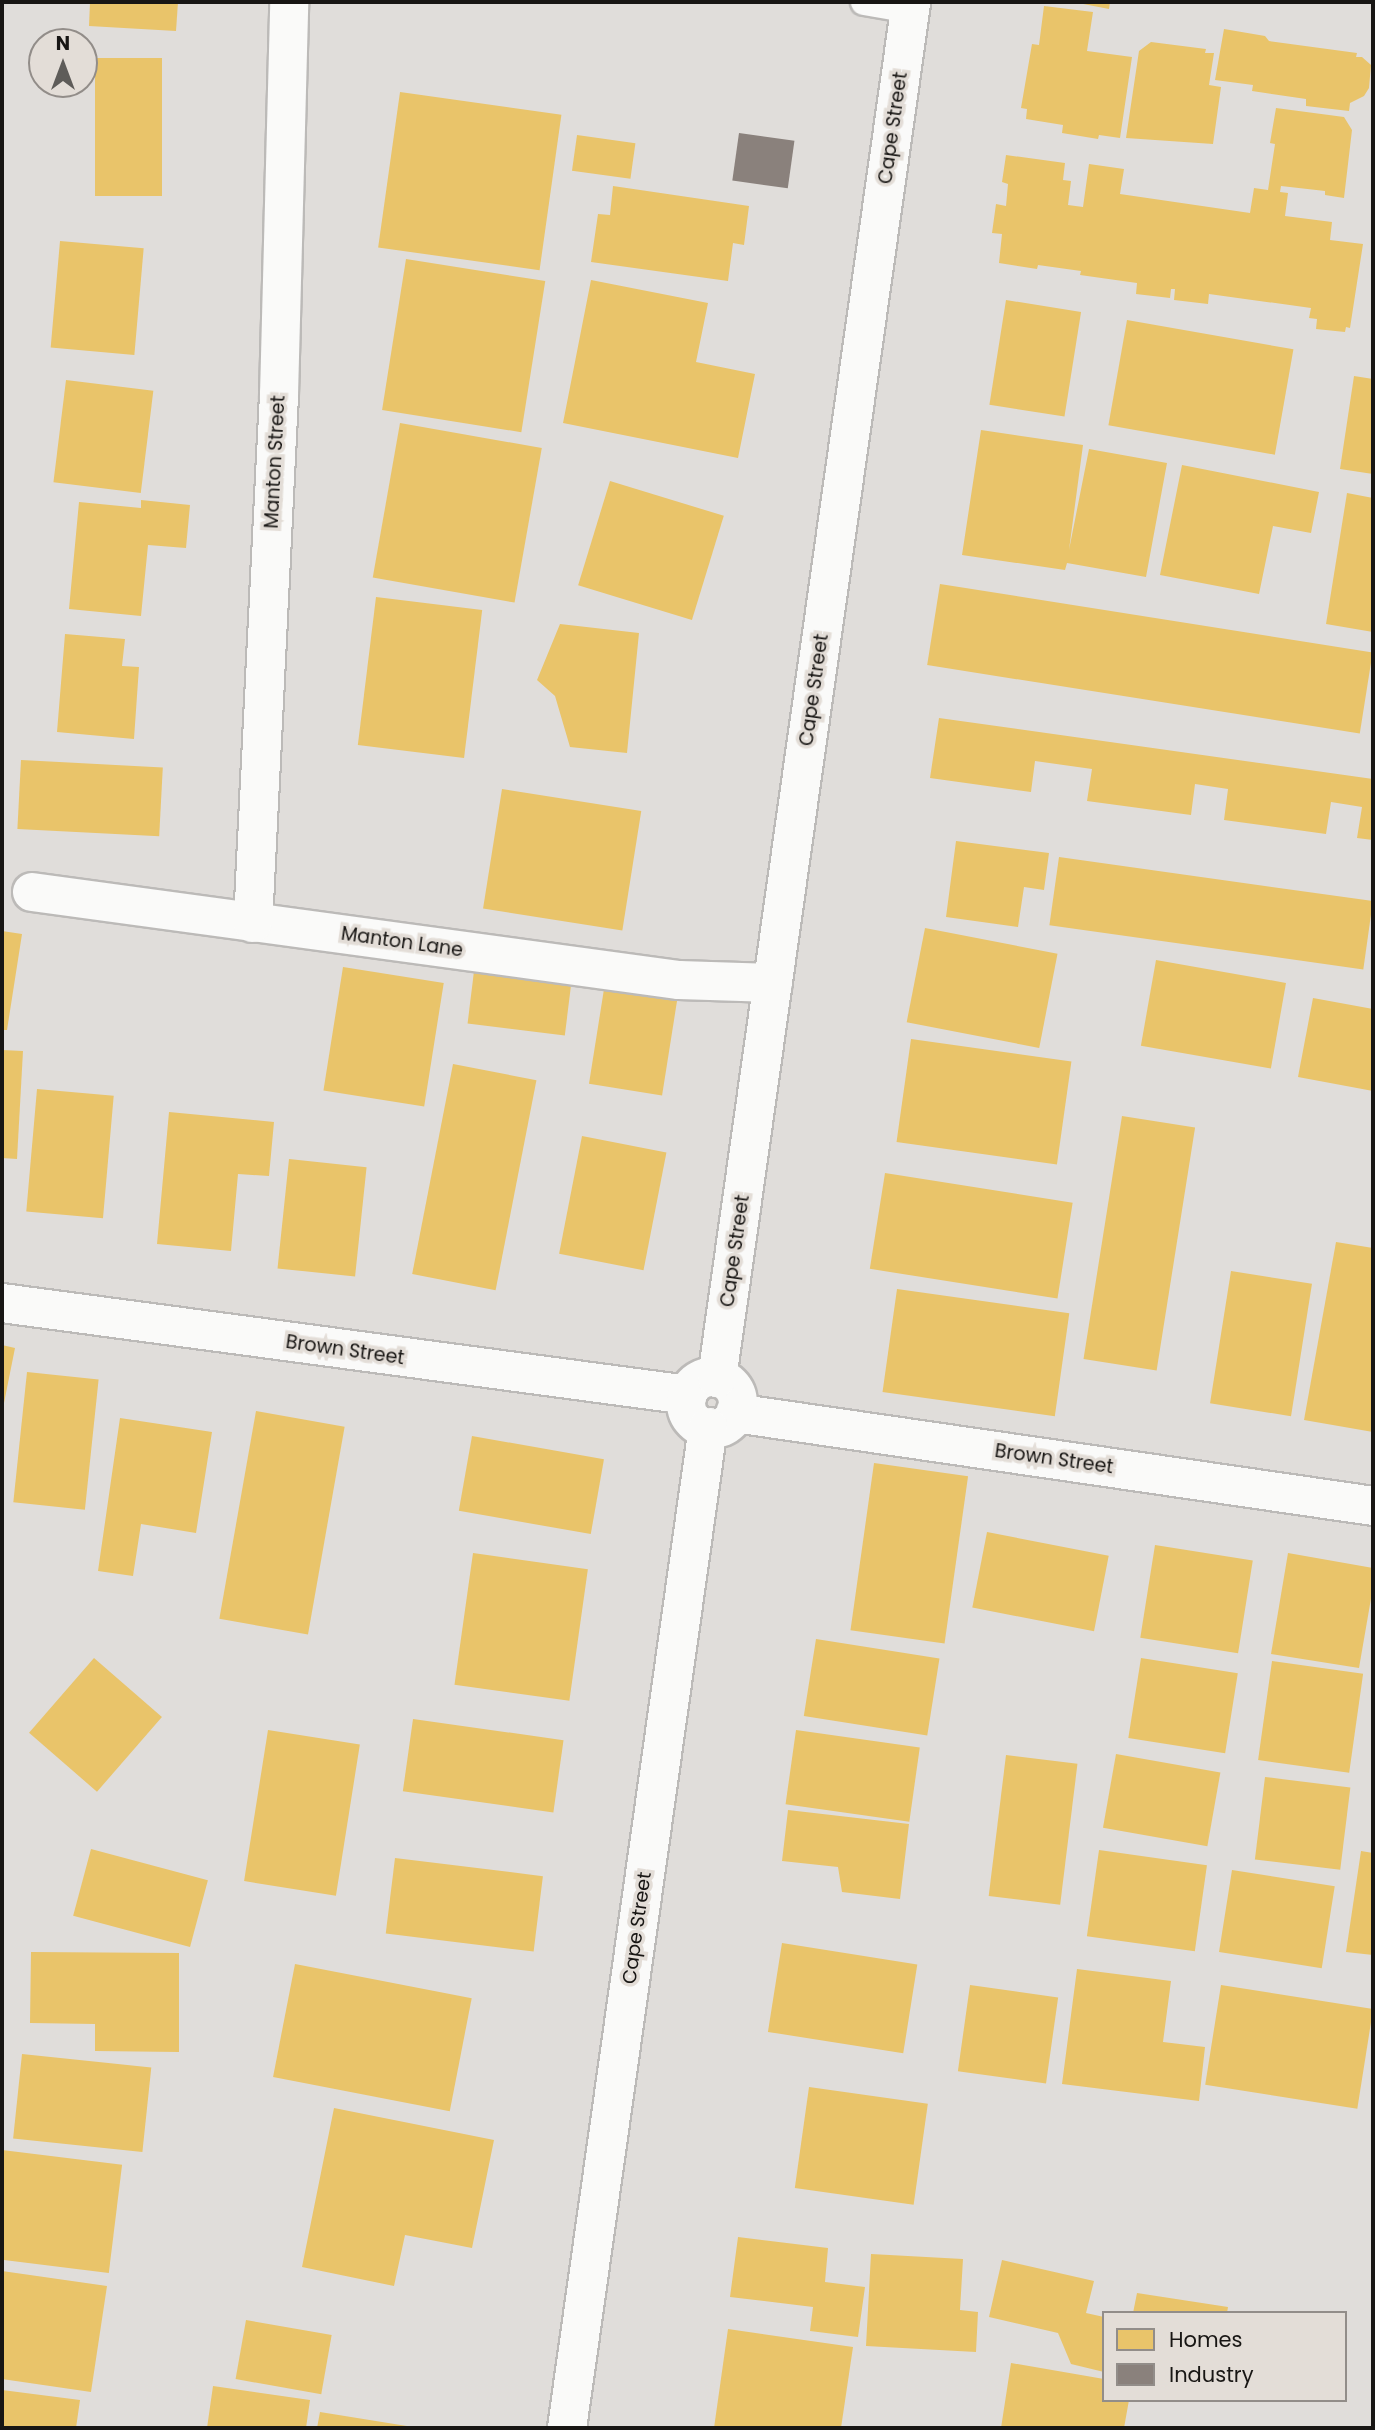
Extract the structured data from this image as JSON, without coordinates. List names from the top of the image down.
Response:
{
  "streets": {
    "street": [
      "Cape Street",
      "Manton Street",
      "Manton Lane",
      "Brown Street"
    ]
  },
  "crossings": [
    ["Cape Street", "Manton Lane"],
    ["Cape Street", "Brown Street"],
    ["Manton Street", "Manton Lane"]
  ],
  "legend": ["Homes", "Industry"],
  "north": "top"
}
